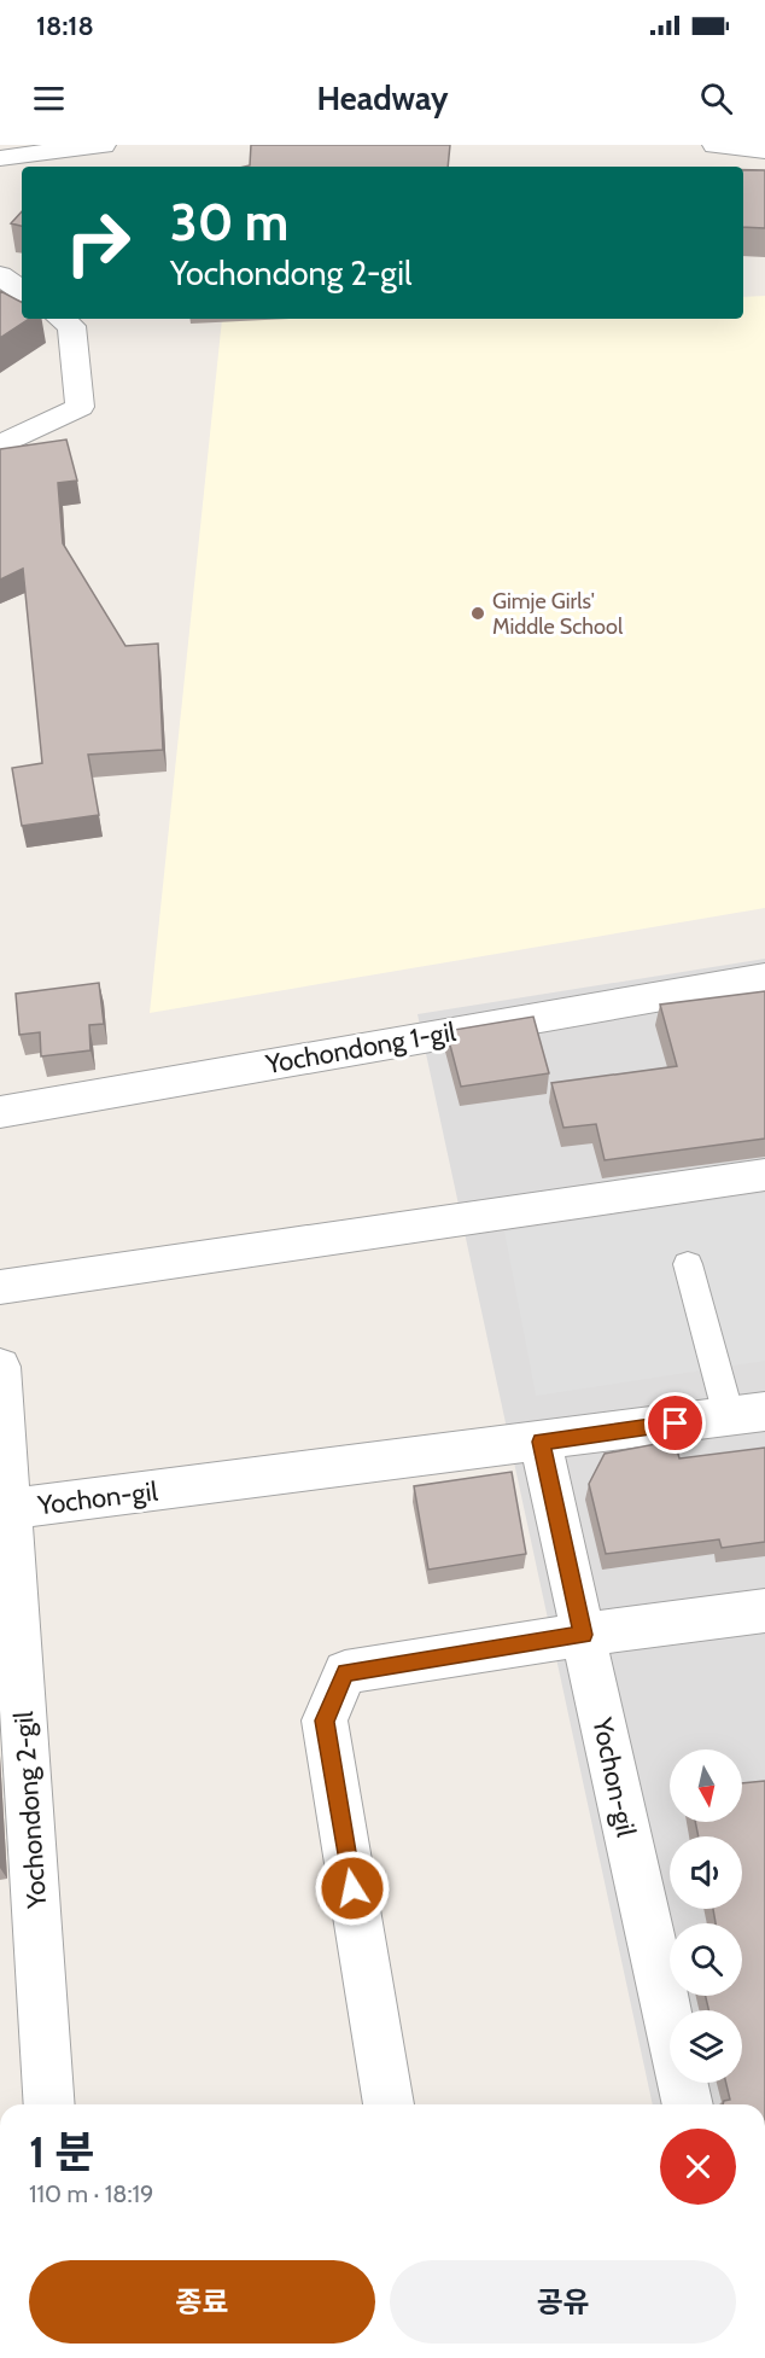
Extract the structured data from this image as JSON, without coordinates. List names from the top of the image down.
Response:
{
  "streets": {
    "street": ["Yochondong 1-gil", "Yochon-gil", "Yochondong 2-gil"]
  },
  "crossings": [
    ["Yochon-gil", "Yochondong 2-gil"]
  ],
  "places": ["Gimje Girls' Middle School"],
  "north": "bottom",
  "page": {
    "status": "18:18",
    "header": "Headway",
    "turn": ["30 m", "Yochondong 2-gil"],
    "heading": ["1 분", "110 m · 18:19"],
    "buttons": ["종료", "공유"]
  }
}
